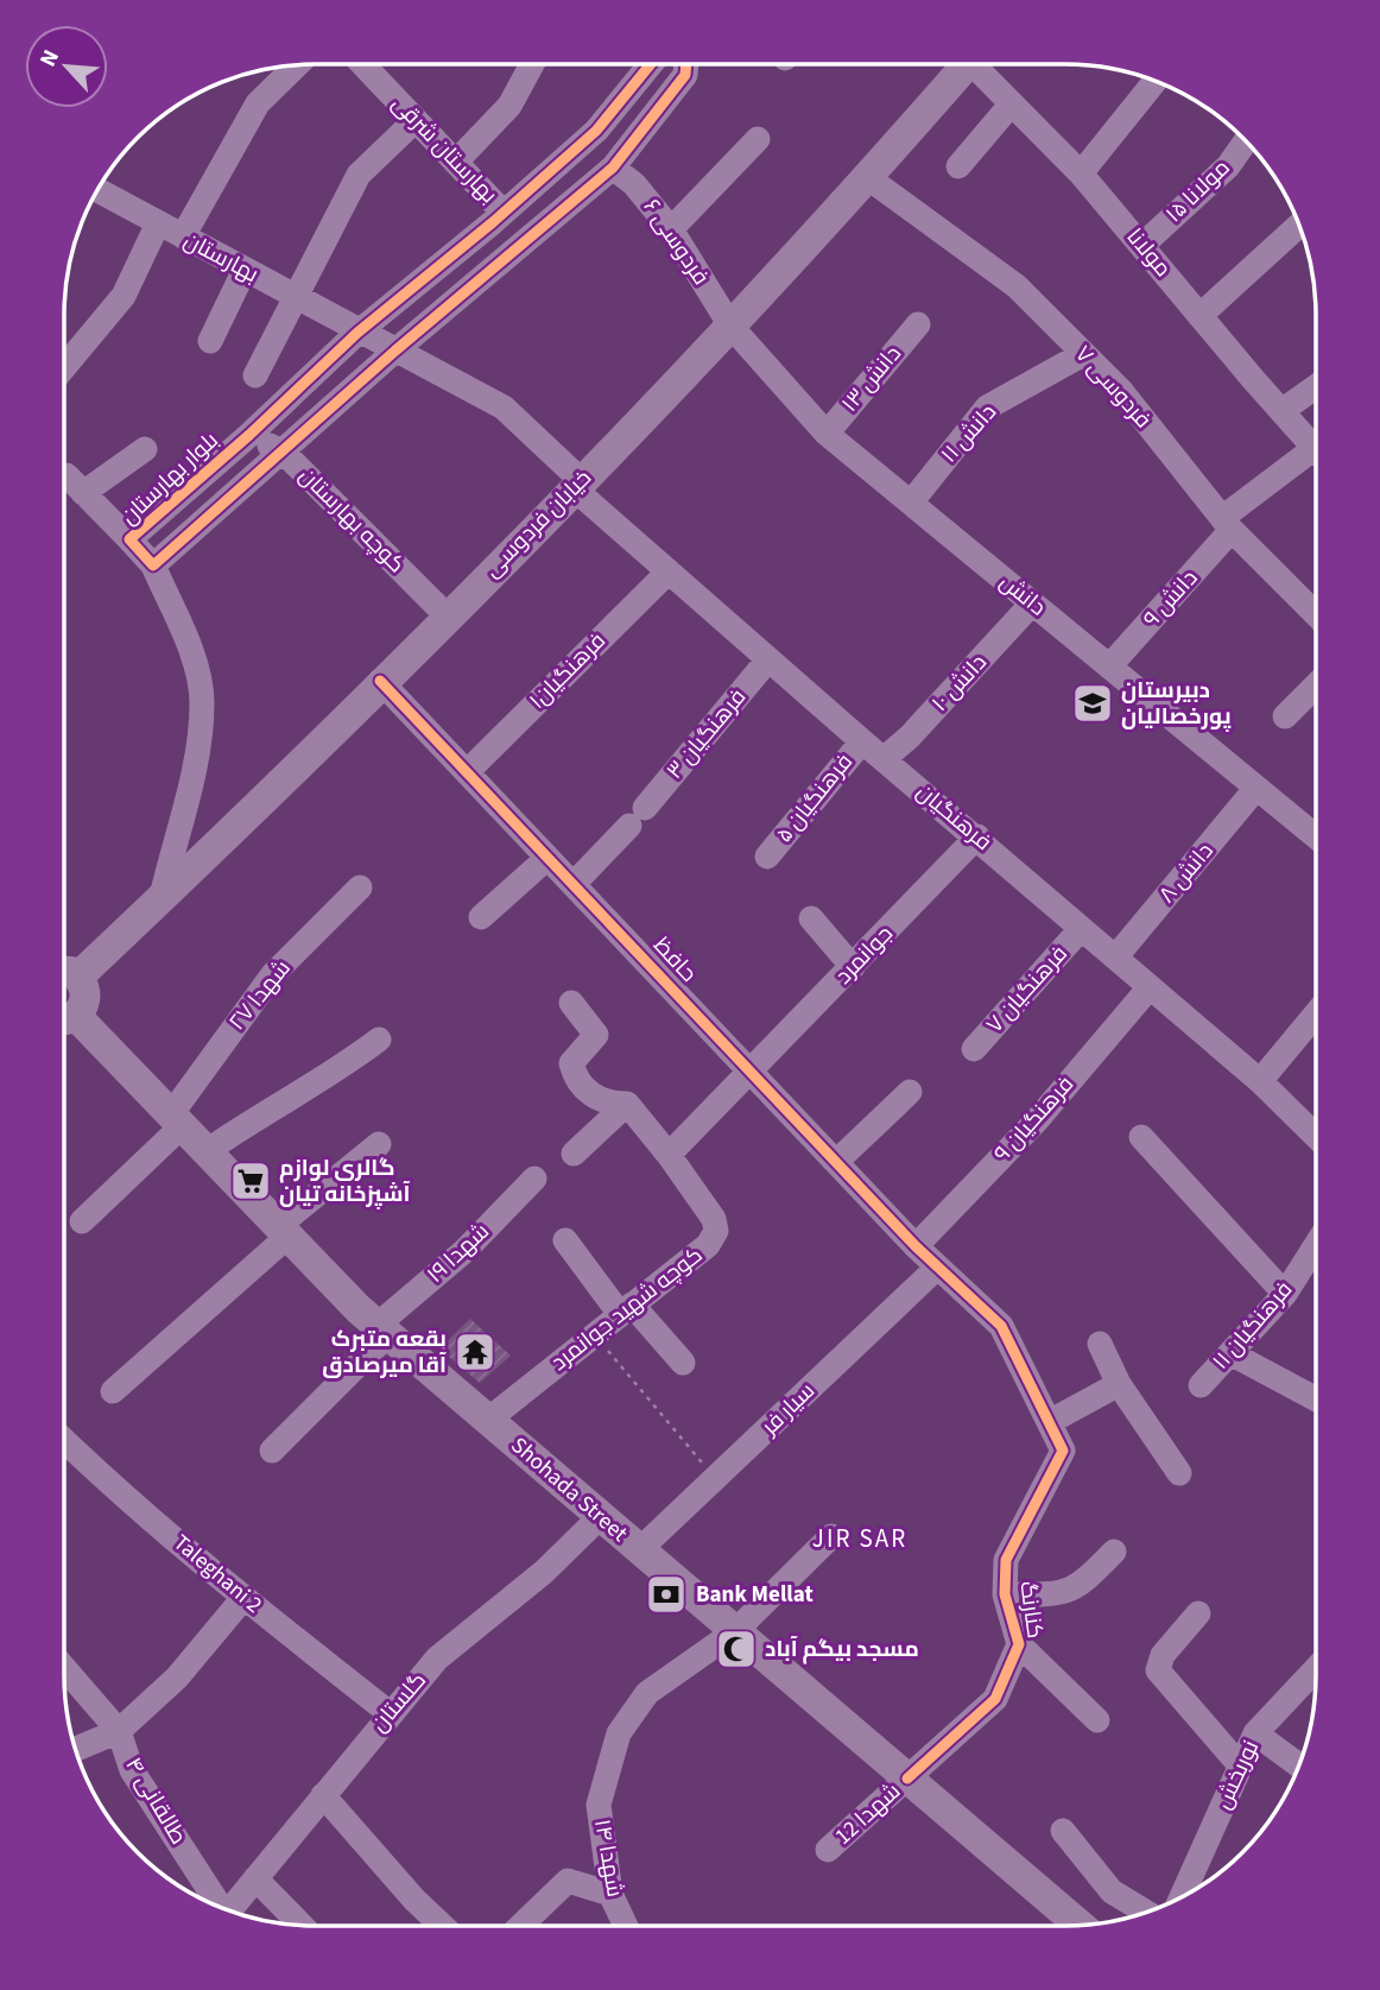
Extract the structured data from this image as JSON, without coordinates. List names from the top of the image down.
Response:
{
  "streets": {
    "main road": ["خیابان فردوسی", "Shohada Street"],
    "street": [
      "بهارستان شرقی",
      "مولانا ۱۵",
      "فردوسی ۶",
      "مولانا",
      "بهارستان",
      "دانش ۱۳",
      "فردوسی ۷",
      "دانش ۱۱",
      "بلوار بهارستان",
      "کوچه بهارستان",
      "دانش",
      "دانش ۹",
      "فرهنگیان۱",
      "دانش ۱۰",
      "فرهنگیان ۳",
      "فرهنگیان ۵",
      "فرهنگیان",
      "دانش ۸",
      "جوانمرد",
      "حافظ",
      "فرهنگیان ۷",
      "۲۷ شهدا",
      "فرهنگیان ۹",
      "شهدا ۱۹",
      "کوچه شهید جوانمرد",
      "فرهنگیان ۱۱",
      "سیار فر",
      "Taleghani 2",
      "کنارنگ",
      "گلستان",
      "نوربخش",
      "طالقانی ۴",
      "شهدا 12",
      "شهدا ۱۴"
    ]
  },
  "crossings": [
    ["بهارستان شرقی", "بلوار بهارستان"],
    ["مولانا ۱۵", "مولانا"],
    ["فردوسی ۶", "بلوار بهارستان"],
    ["فردوسی ۶", "خیابان فردوسی"],
    ["فردوسی ۶", "دانش"],
    ["بهارستان", "بلوار بهارستان"],
    ["بهارستان", "فرهنگیان"],
    ["دانش ۱۳", "دانش"],
    ["فردوسی ۷", "دانش ۱۱"],
    ["فردوسی ۷", "خیابان فردوسی"],
    ["فردوسی ۷", "دانش ۹"],
    ["دانش ۱۱", "دانش"],
    ["بلوار بهارستان", "کوچه بهارستان"],
    ["بلوار بهارستان", "فرهنگیان"],
    ["کوچه بهارستان", "خیابان فردوسی"],
    ["خیابان فردوسی", "دانش"],
    ["خیابان فردوسی", "فرهنگیان"],
    ["خیابان فردوسی", "حافظ"],
    ["دانش", "دانش ۹"],
    ["دانش", "دانش ۱۰"],
    ["دانش", "دانش ۸"],
    ["فرهنگیان۱", "فرهنگیان"],
    ["فرهنگیان۱", "حافظ"],
    ["دانش ۱۰", "فرهنگیان"],
    ["فرهنگیان ۳", "فرهنگیان"],
    ["فرهنگیان ۳", "حافظ"],
    ["فرهنگیان ۵", "فرهنگیان"],
    ["فرهنگیان", "دانش ۸"],
    ["فرهنگیان", "جوانمرد"],
    ["فرهنگیان", "فرهنگیان ۷"],
    ["فرهنگیان", "فرهنگیان ۹"],
    ["جوانمرد", "حافظ"],
    ["حافظ", "فرهنگیان ۹"],
    ["حافظ", "سیار فر"],
    ["حافظ", "کنارنگ"],
    ["۲۷ شهدا", "Shohada Street"],
    ["شهدا ۱۹", "Shohada Street"],
    ["کوچه شهید جوانمرد", "Shohada Street"],
    ["سیار فر", "Shohada Street"],
    ["سیار فر", "کنارنگ"],
    ["Shohada Street", "کنارنگ"],
    ["Shohada Street", "گلستان"],
    ["Shohada Street", "شهدا 12"],
    ["Shohada Street", "شهدا ۱۴"],
    ["Taleghani 2", "گلستان"],
    ["کنارنگ", "شهدا 12"]
  ],
  "districts": ["JIR SAR"],
  "places": {
    "school or university": ["دبیرستان پورخصالیان"],
    "supermarket": ["گالری لوازم آشپزخانه تیان"],
    "temple": ["بقعه متبرک آقا میرصادق"],
    "bank": ["Bank Mellat"],
    "mosque": ["مسجد بیگم آباد"]
  },
  "north": "top left"
}
